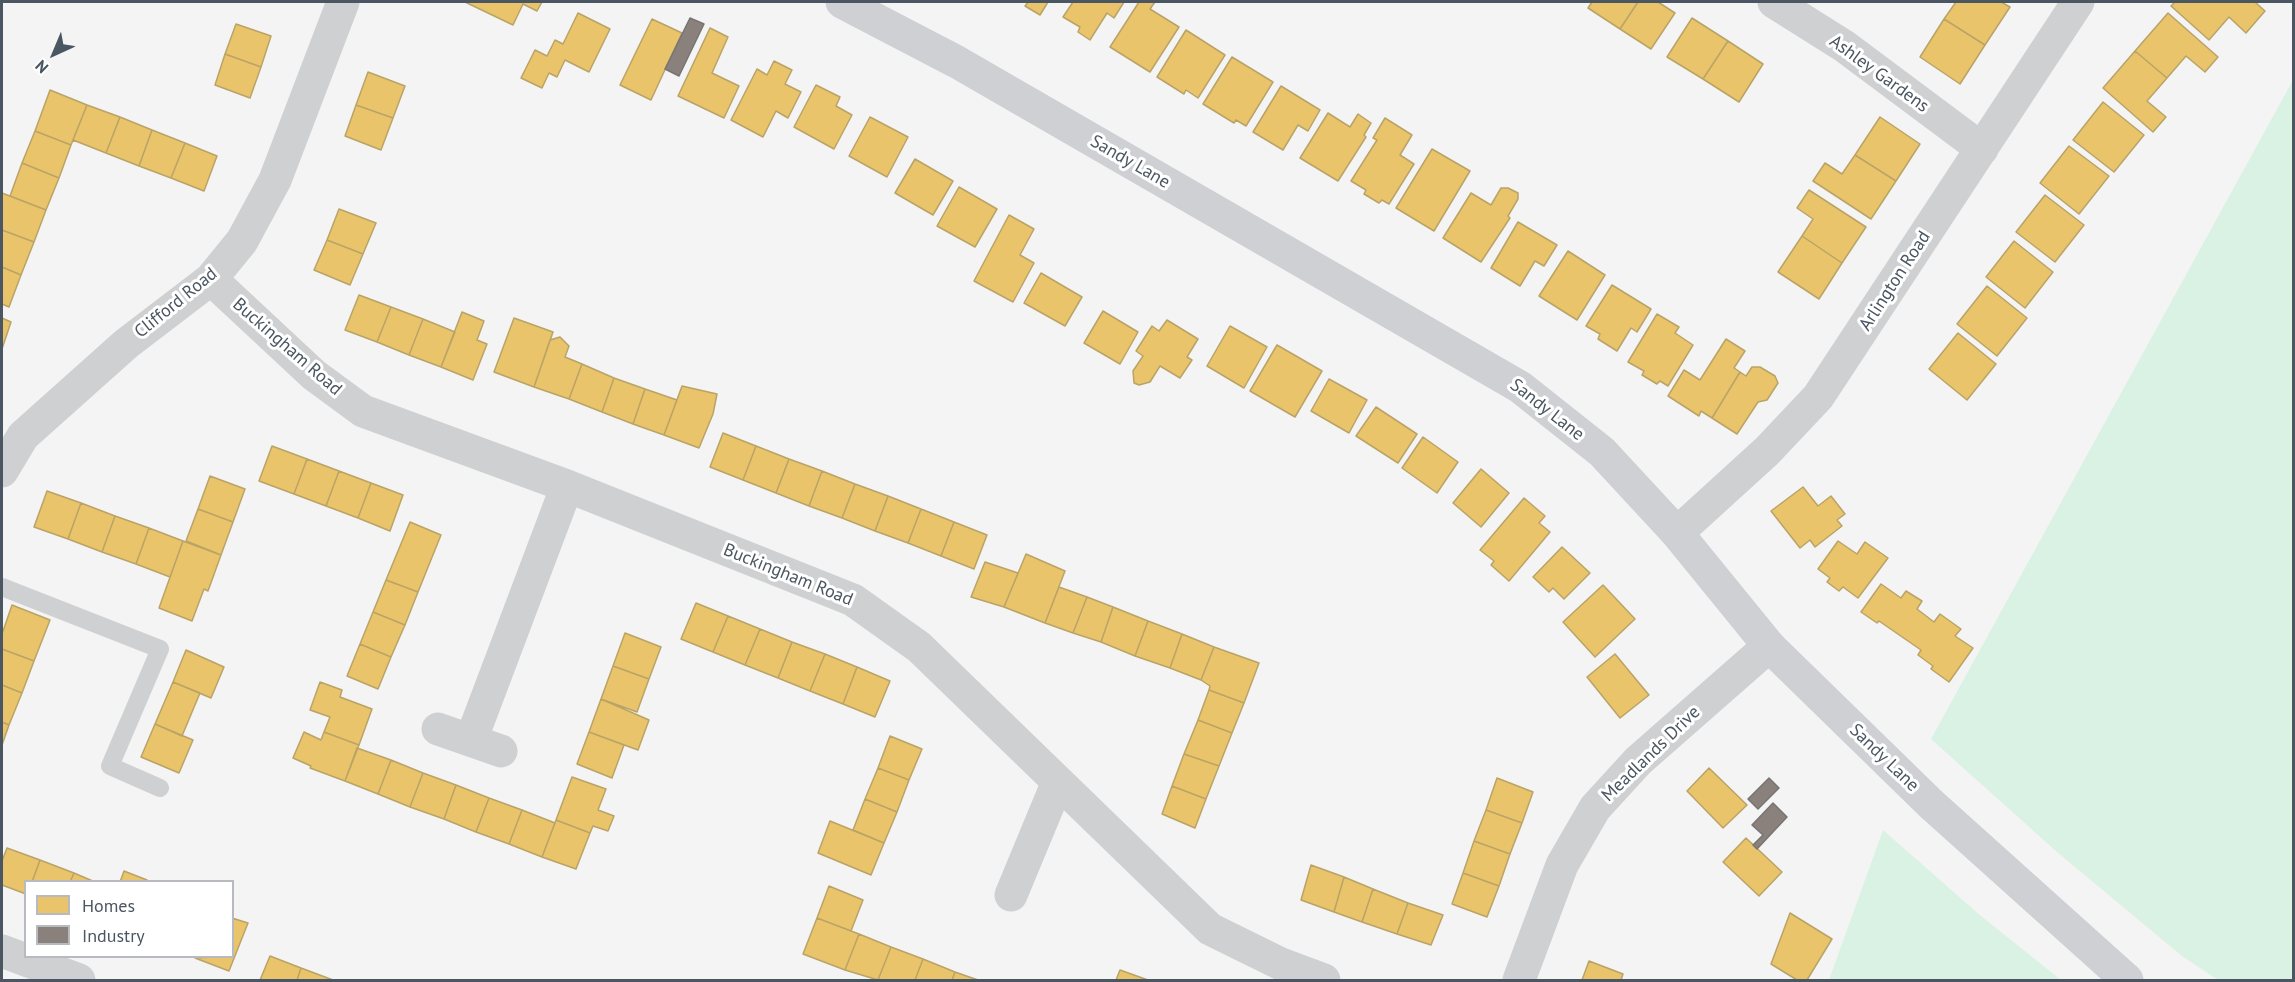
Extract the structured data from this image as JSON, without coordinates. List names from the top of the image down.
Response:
{
  "streets": {
    "street": [
      "Ashley Gardens",
      "Sandy Lane",
      "Arlington Road",
      "Clifford Road",
      "Buckingham Road",
      "Meadlands Drive"
    ]
  },
  "crossings": [
    ["Ashley Gardens", "Arlington Road"],
    ["Sandy Lane", "Arlington Road"],
    ["Sandy Lane", "Meadlands Drive"],
    ["Clifford Road", "Buckingham Road"]
  ],
  "legend": ["Homes", "Industry"],
  "north": "bottom left"
}
